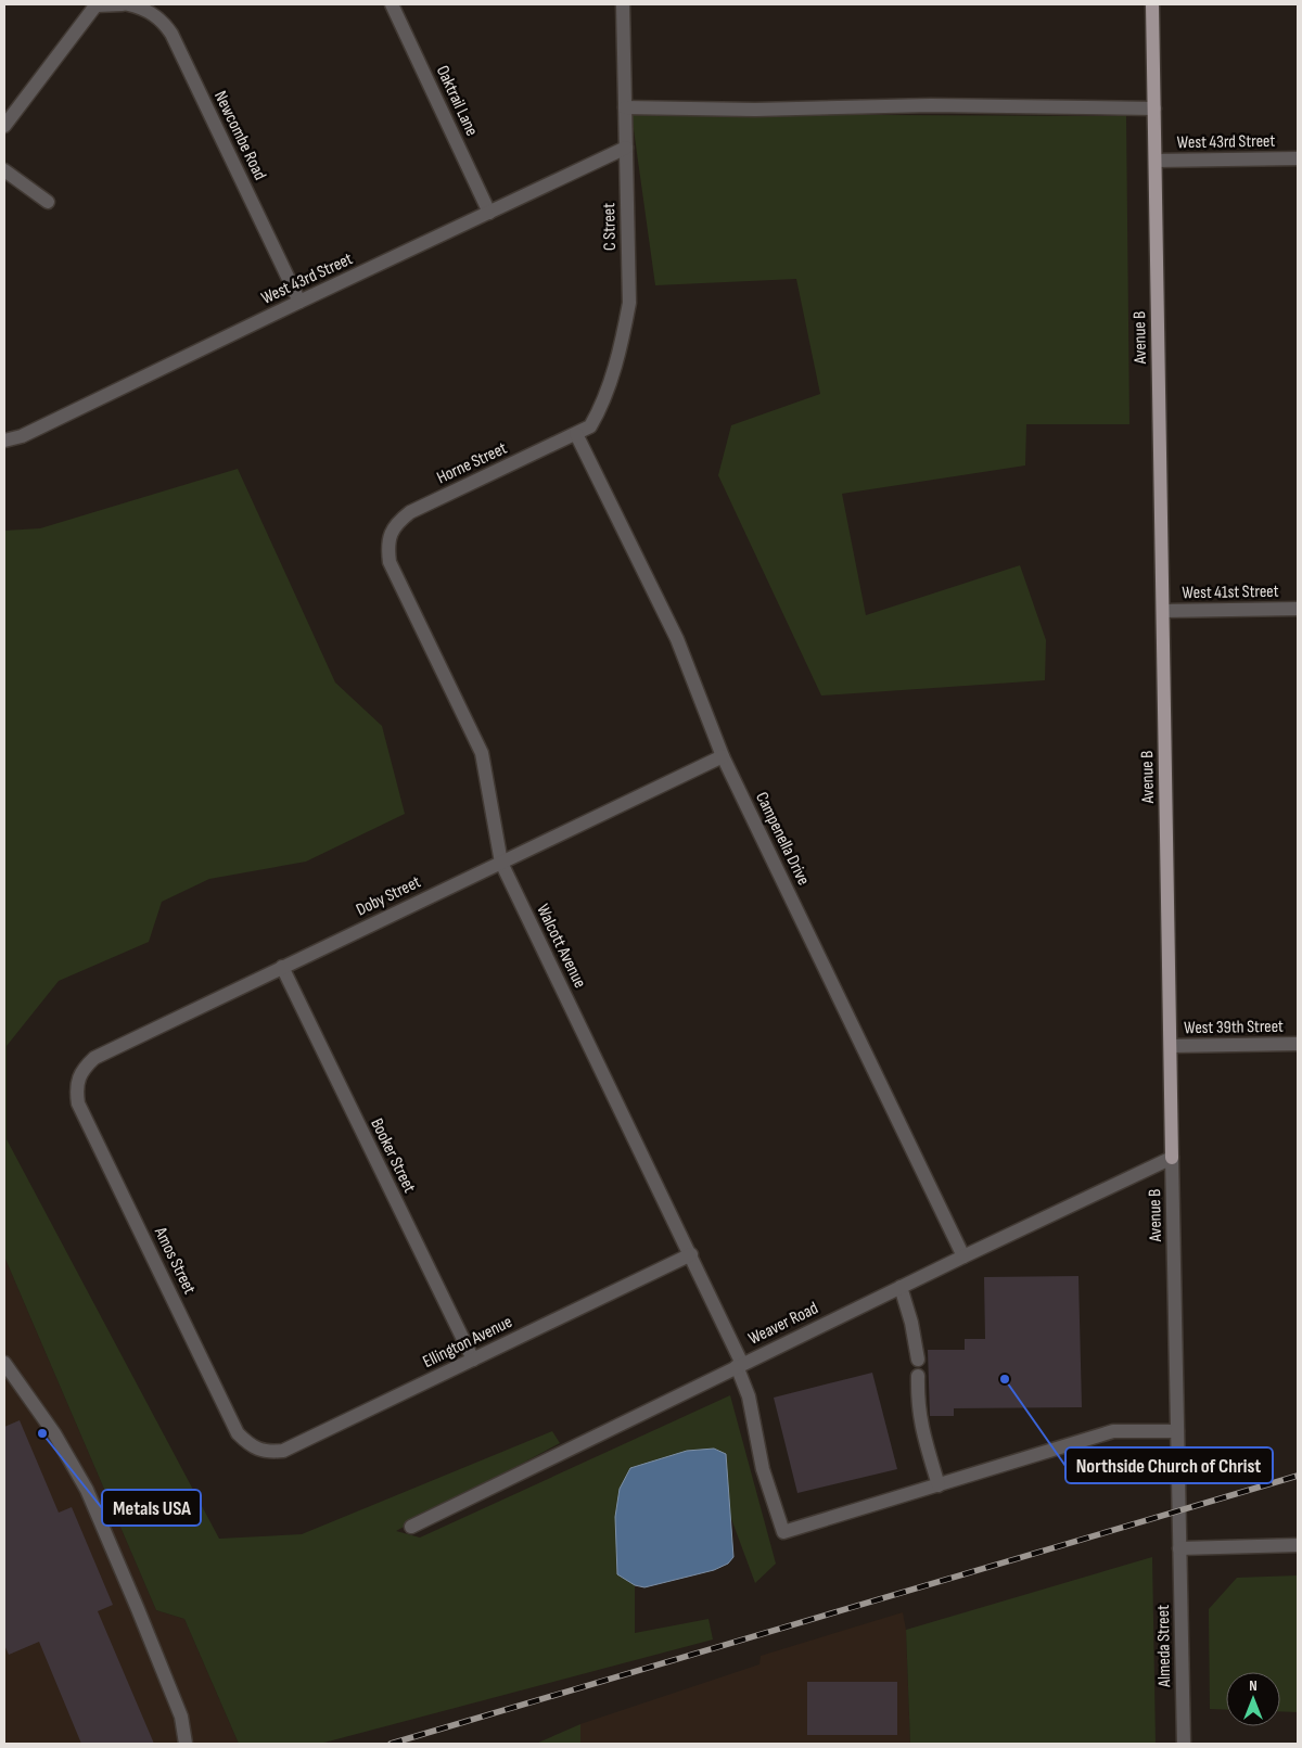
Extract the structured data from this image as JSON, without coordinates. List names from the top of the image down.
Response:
{
  "streets": {
    "main road": ["Avenue B"],
    "street": [
      "Oaktrail Lane",
      "Newcombe Road",
      "West 43rd Street",
      "C Street",
      "Horne Street",
      "West 41st Street",
      "Campenella Drive",
      "Doby Street",
      "Walcott Avenue",
      "West 39th Street",
      "Booker Street",
      "Amos Street",
      "Weaver Road",
      "Ellington Avenue",
      "Almeda Street"
    ]
  },
  "crossings": [
    ["Oaktrail Lane", "West 43rd Street"],
    ["Newcombe Road", "West 43rd Street"],
    ["West 43rd Street", "C Street"],
    ["West 43rd Street", "Avenue B"],
    ["C Street", "Horne Street"],
    ["C Street", "Campenella Drive"],
    ["Avenue B", "West 41st Street"],
    ["Avenue B", "West 39th Street"],
    ["Avenue B", "Weaver Road"],
    ["Avenue B", "Almeda Street"],
    ["Horne Street", "Campenella Drive"],
    ["Horne Street", "Walcott Avenue"],
    ["Campenella Drive", "Doby Street"],
    ["Campenella Drive", "Weaver Road"],
    ["Doby Street", "Walcott Avenue"],
    ["Doby Street", "Booker Street"],
    ["Doby Street", "Amos Street"],
    ["Walcott Avenue", "Weaver Road"],
    ["Walcott Avenue", "Ellington Avenue"],
    ["Booker Street", "Ellington Avenue"],
    ["Amos Street", "Ellington Avenue"]
  ],
  "places": ["Northside Church of Christ", "Metals USA"],
  "north": "top"
}
